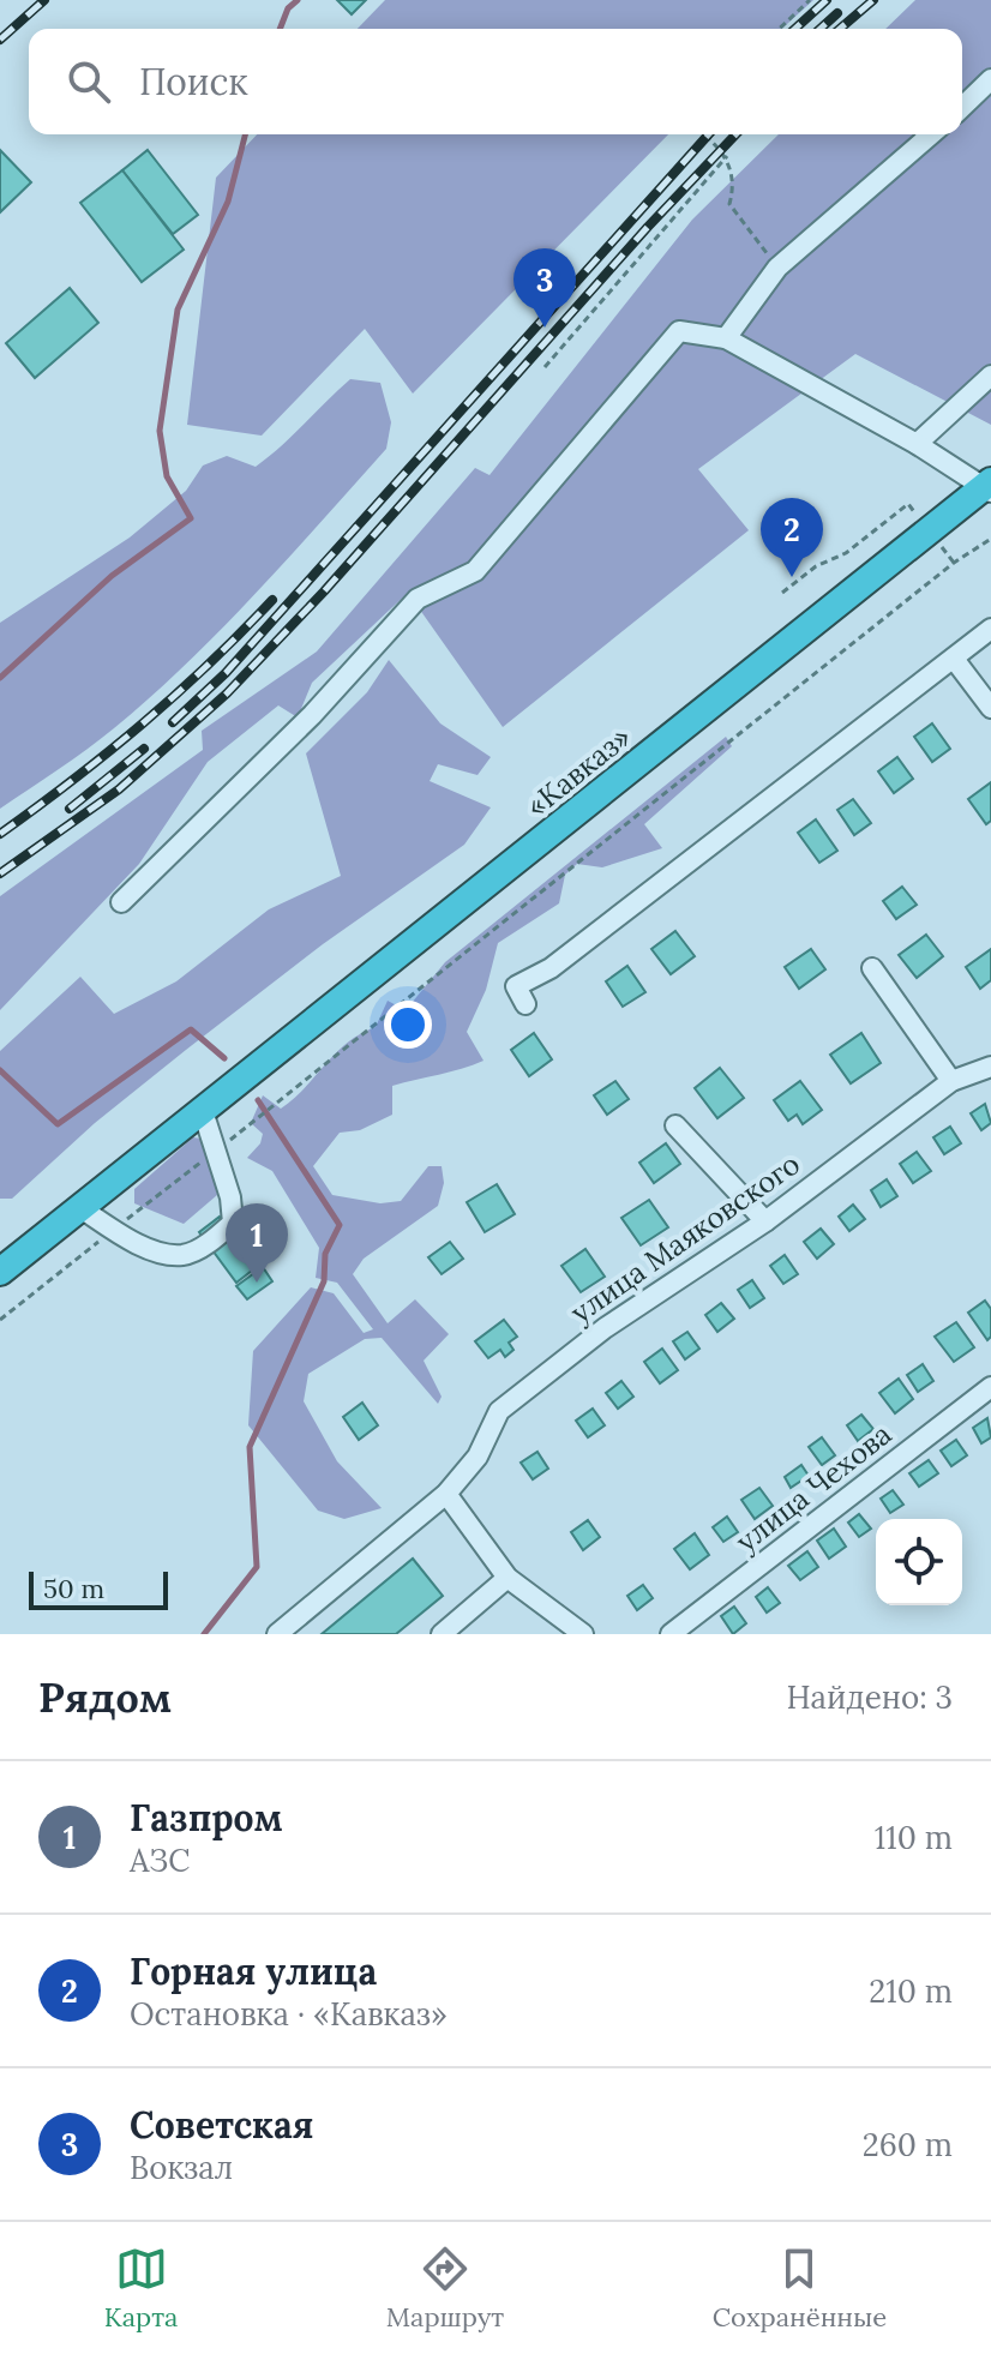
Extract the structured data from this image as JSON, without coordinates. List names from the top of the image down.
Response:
{
  "streets": {
    "highway": ["«Кавказ»"],
    "street": ["улица Маяковского", "улица Чехова"]
  },
  "scale_bar": "50 m",
  "page": {
    "search": "Поиск",
    "pins": ["3", "2", "1"],
    "scale": "50 m",
    "heading": ["Рядом", "Найдено: 3"],
    "list": [
      {
        "mark": "1",
        "name": "Газпром",
        "note": "АЗС",
        "value": "110 m"
      },
      {
        "mark": "2",
        "name": "Горная улица",
        "note": "Остановка · «Кавказ»",
        "value": "210 m"
      },
      {
        "mark": "3",
        "name": "Советская",
        "note": "Вокзал",
        "value": "260 m"
      }
    ],
    "nav": ["Карта", "Маршрут", "Сохранённые"]
  }
}
